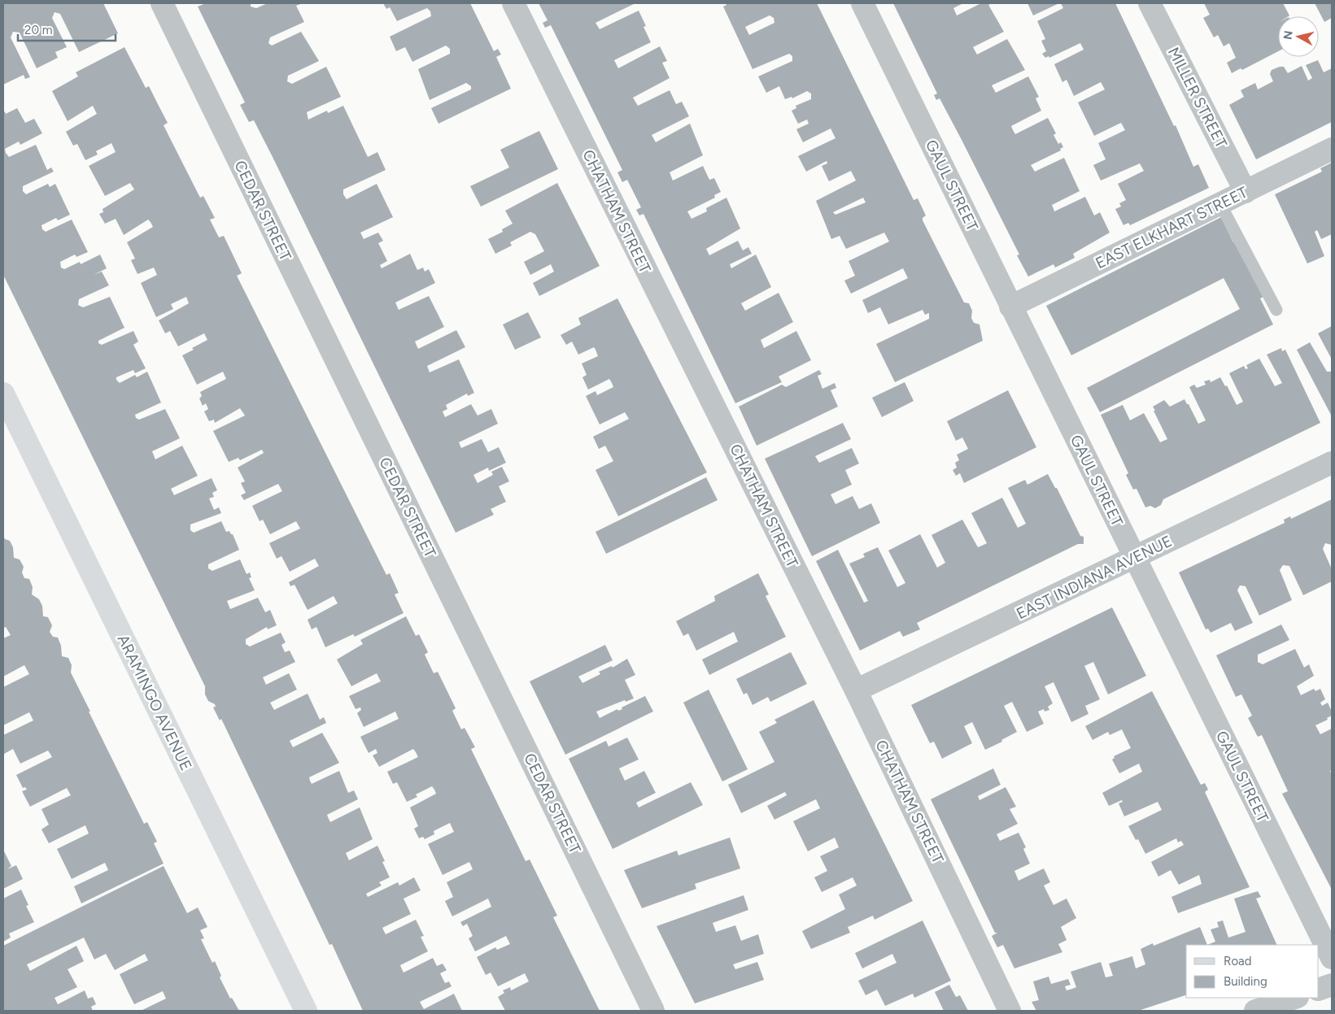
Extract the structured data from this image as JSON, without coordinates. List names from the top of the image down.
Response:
{
  "streets": {
    "main road": ["ARAMINGO AVENUE"],
    "street": [
      "MILLER STREET",
      "GAUL STREET",
      "CEDAR STREET",
      "CHATHAM STREET",
      "EAST ELKHART STREET",
      "EAST INDIANA AVENUE"
    ]
  },
  "crossings": [
    ["MILLER STREET", "EAST ELKHART STREET"],
    ["GAUL STREET", "EAST ELKHART STREET"],
    ["GAUL STREET", "EAST INDIANA AVENUE"],
    ["CHATHAM STREET", "EAST INDIANA AVENUE"]
  ],
  "legend": ["Road", "Building"],
  "scale_bar": "20 m",
  "north": "left"
}
